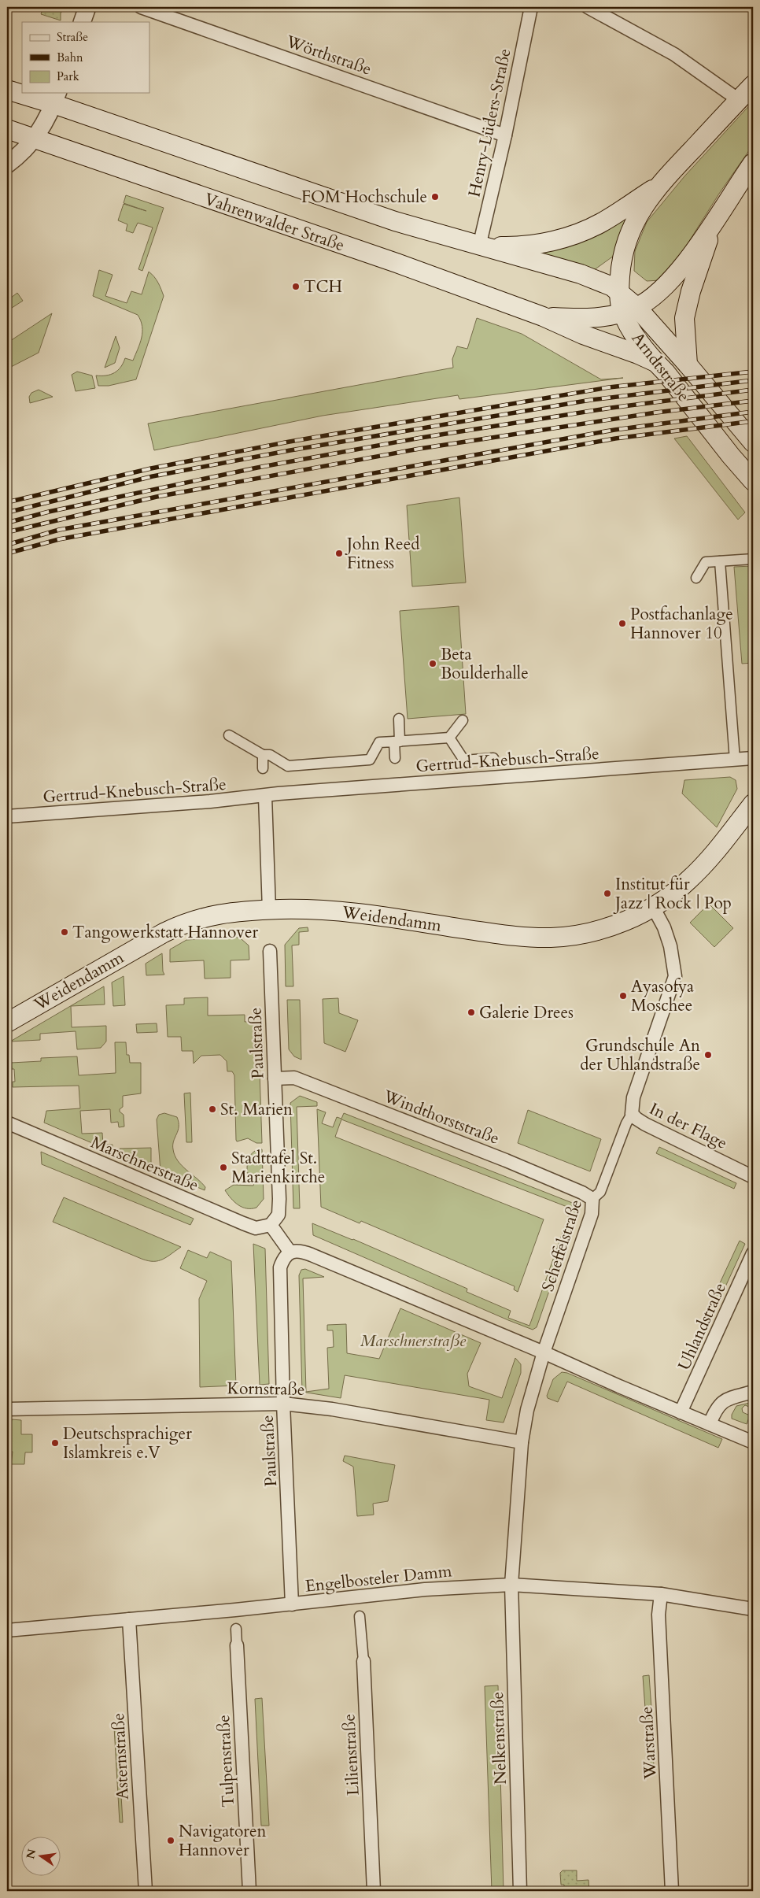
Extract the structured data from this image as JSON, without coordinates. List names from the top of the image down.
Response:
{
  "streets": {
    "main road": ["Vahrenwalder Straße", "Arndtstraße", "Weidendamm"],
    "street": [
      "Wörthstraße",
      "Henry-Lüders-Straße",
      "Gertrud-Knebusch-Straße",
      "Paulstraße",
      "Windthorststraße",
      "In der Flage",
      "Marschnerstraße",
      "Scheffelstraße",
      "Uhlandstraße",
      "Kornstraße",
      "Engelbosteler Damm",
      "Nelkenstraße",
      "Warstraße",
      "Lilienstraße",
      "Asternstraße",
      "Tulpenstraße"
    ]
  },
  "crossings": [
    ["Wörthstraße", "Henry-Lüders-Straße"],
    ["Vahrenwalder Straße", "Arndtstraße"],
    ["Weidendamm", "Scheffelstraße"],
    ["Paulstraße", "Windthorststraße"],
    ["Paulstraße", "Marschnerstraße"],
    ["Paulstraße", "Kornstraße"],
    ["Paulstraße", "Engelbosteler Damm"],
    ["Windthorststraße", "Scheffelstraße"],
    ["In der Flage", "Scheffelstraße"],
    ["Scheffelstraße", "Kornstraße"],
    ["Scheffelstraße", "Engelbosteler Damm"],
    ["Scheffelstraße", "Nelkenstraße"],
    ["Engelbosteler Damm", "Nelkenstraße"],
    ["Engelbosteler Damm", "Warstraße"],
    ["Engelbosteler Damm", "Asternstraße"]
  ],
  "parks": ["Marschnerstraße"],
  "places": [
    "FOM Hochschule",
    "TCH",
    "John Reed Fitness",
    "Postfachanlage Hannover 10",
    "Beta Boulderhalle",
    "Institut für Jazz | Rock | Pop",
    "Tangowerkstatt Hannover",
    "Ayasofya Moschee",
    "Galerie Drees",
    "Grundschule An der Uhlandstraße",
    "St. Marien",
    "Stadttafel St. Marienkirche",
    "Deutschsprachiger Islamkreis e.V",
    "Navigatoren Hannover"
  ],
  "legend": ["Straße", "Bahn", "Park"],
  "north": "left"
}
